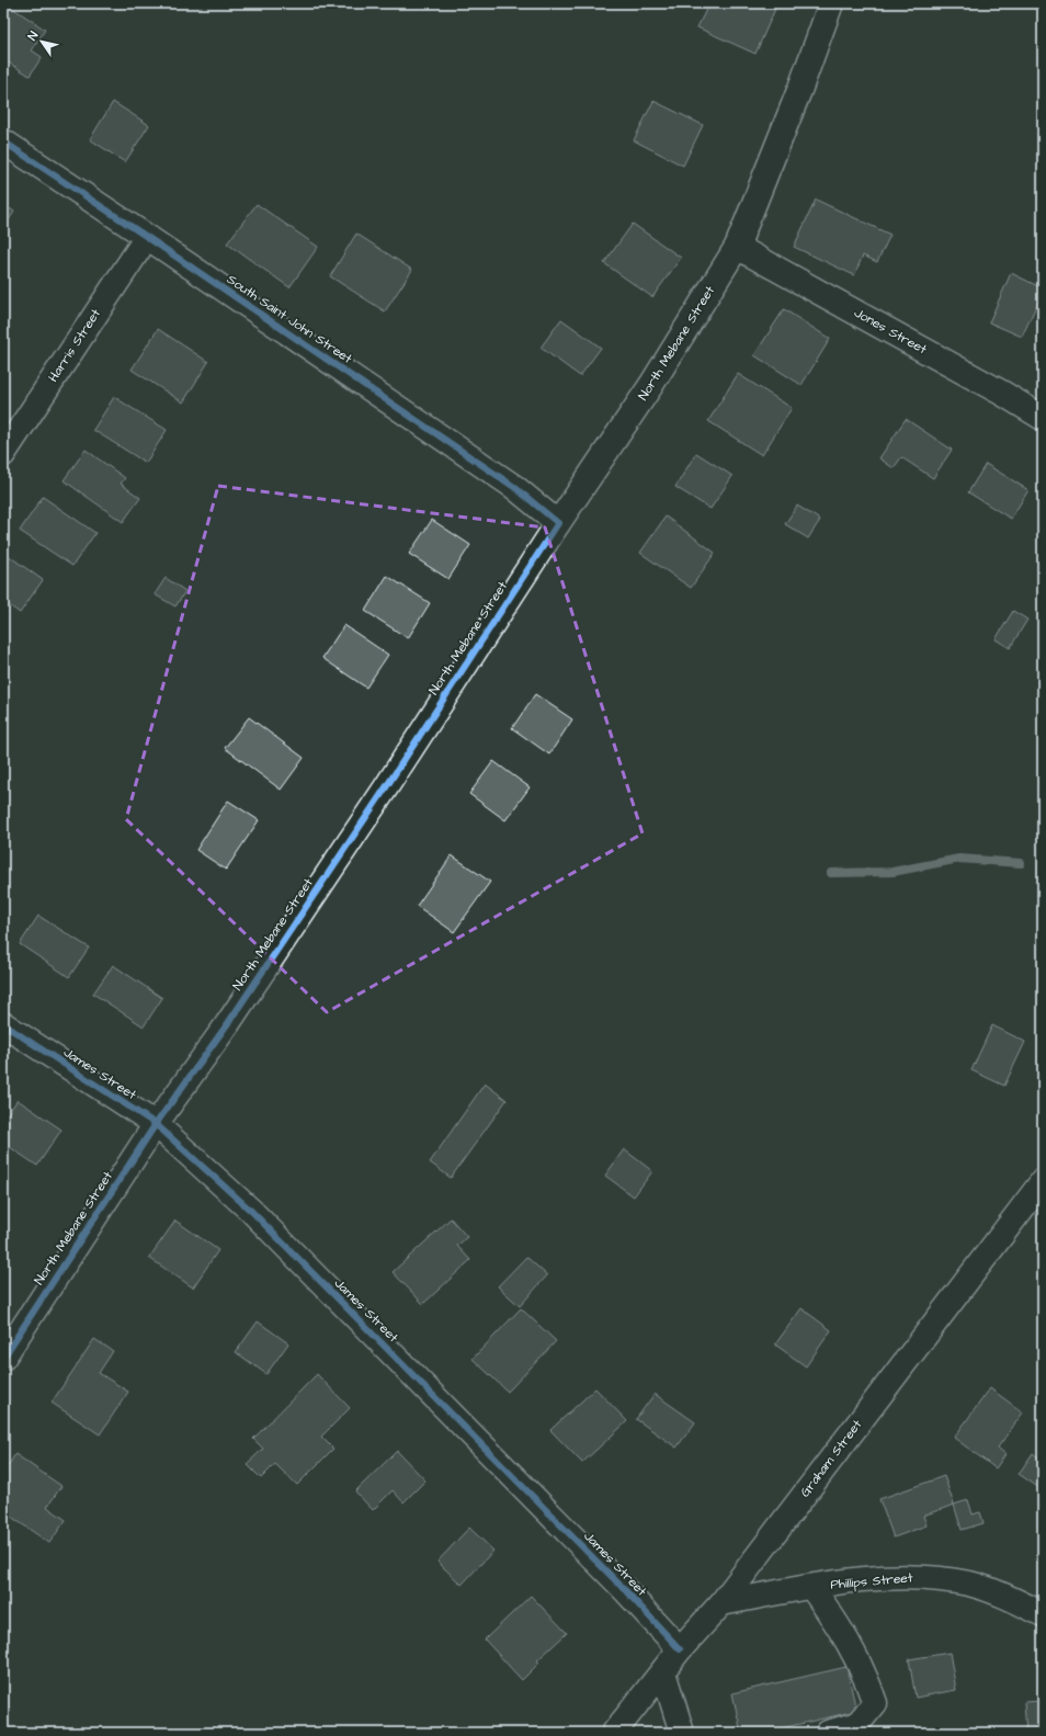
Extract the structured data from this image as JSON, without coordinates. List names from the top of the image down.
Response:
{
  "streets": {
    "street": [
      "South Saint John Street",
      "Jones Street",
      "North Mebane Street",
      "Harris Street",
      "James Street",
      "Graham Street",
      "Phillips Street"
    ]
  },
  "crossings": [
    ["South Saint John Street", "North Mebane Street"],
    ["South Saint John Street", "Harris Street"],
    ["Jones Street", "North Mebane Street"],
    ["North Mebane Street", "James Street"],
    ["James Street", "Graham Street"],
    ["Graham Street", "Phillips Street"]
  ],
  "north": "top left"
}
